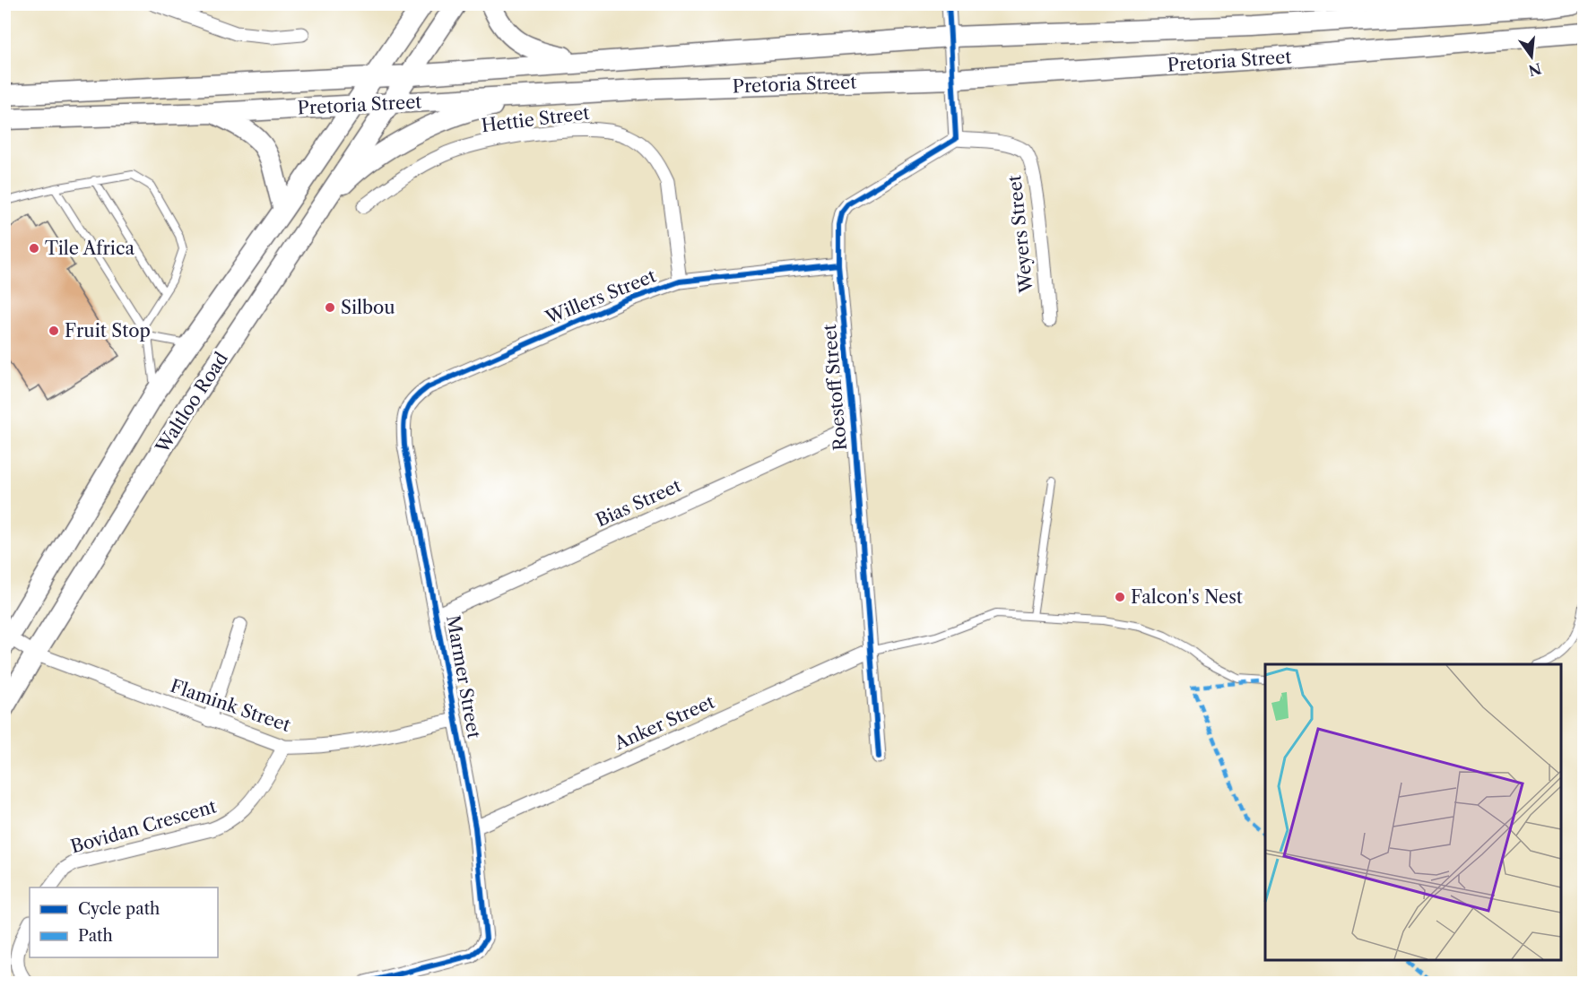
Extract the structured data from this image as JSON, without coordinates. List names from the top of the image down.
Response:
{
  "streets": {
    "main road": ["Pretoria Street", "Waltloo Road"],
    "street": [
      "Hettie Street",
      "Weyers Street",
      "Willers Street",
      "Roestoff Street",
      "Bias Street",
      "Marmer Street",
      "Flamink Street",
      "Anker Street",
      "Bovidan Crescent"
    ]
  },
  "crossings": [
    ["Pretoria Street", "Waltloo Road"],
    ["Hettie Street", "Willers Street"],
    ["Weyers Street", "Roestoff Street"],
    ["Willers Street", "Roestoff Street"],
    ["Willers Street", "Marmer Street"],
    ["Roestoff Street", "Bias Street"],
    ["Roestoff Street", "Anker Street"],
    ["Waltloo Road", "Flamink Street"],
    ["Bias Street", "Marmer Street"],
    ["Marmer Street", "Flamink Street"],
    ["Marmer Street", "Anker Street"],
    ["Flamink Street", "Bovidan Crescent"]
  ],
  "places": [
    "Tile Africa",
    "Silbou",
    "Fruit Stop",
    "Falcon's Nest"
  ],
  "legend": ["Cycle path", "Path"],
  "north": "bottom"
}
